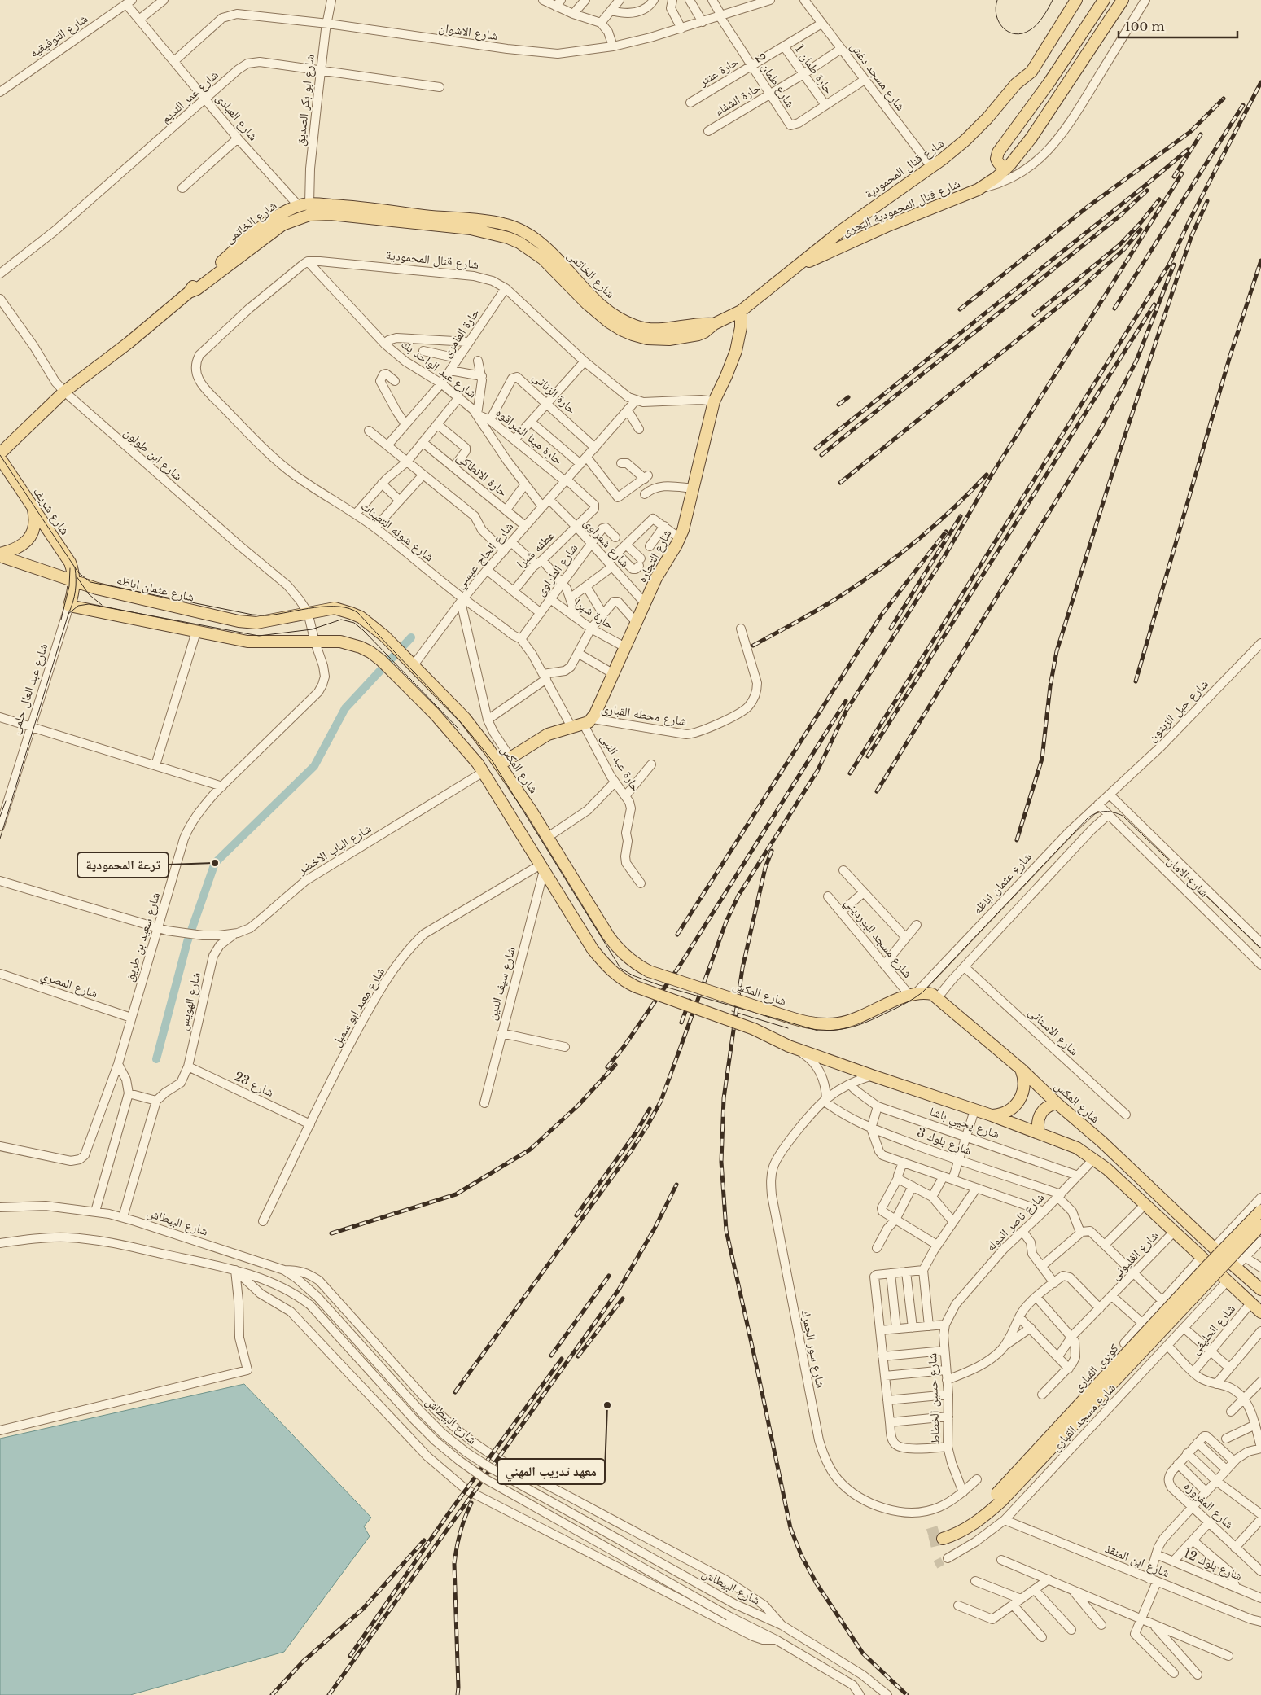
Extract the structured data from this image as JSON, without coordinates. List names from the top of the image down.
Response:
{
  "streets": {
    "main road": [
      "شارع قنال المحمودية",
      "شارع قنال المحمودية البحرى",
      "شارع الخاتمى",
      "شارع شريف",
      "شارع التجاره",
      "شارع عثمان اباظه",
      "شارع عبد العال حلمى",
      "شارع المكس",
      "كوبرى القبارى"
    ],
    "street": [
      "شارع الاشوان",
      "شارع التوفيقيه",
      "حارة طمان 1",
      "حارة عنتر",
      "شارع مسجد دغش",
      "شارع طمان 2",
      "شارع عمر النديم",
      "حارة الشفاء",
      "شارع ابو بكر الصديق",
      "شارع العبادى",
      "حارة العامرى",
      "شارع عبد الواحد بك",
      "حارة الزناتى",
      "حارة مينا الشراقوه",
      "شارع ابن طولون",
      "حارة الانطاكى",
      "شارع شونه التعينات",
      "شارع شعراوى",
      "عطفه شبرا",
      "شارع الحاج عيسي",
      "شارع الطراوى",
      "حارة شبرا",
      "شارع جبل الزيتون",
      "شارع محطه القبارى",
      "حارة عبد النبى",
      "شارع الباب الاخضر",
      "شارع الامان",
      "شارع سعيد بن طريق",
      "شارع مسجد البورديني",
      "شارع سيف الدين",
      "شارع المصري",
      "شارع الهويس",
      "شارع معبد ابو سمبل",
      "شارع الاستانى",
      "شارع 23",
      "شارع يحيي باشا",
      "شارع بلوك 3",
      "شارع البيطاش",
      "شارع ناصر الدوله",
      "شارع الغليونى",
      "شارع الحليفى",
      "شارع سور الجمرك",
      "شارع حسين الخطاط",
      "شارع مسجد القبارى",
      "شارع المفروزه",
      "شارع ابن المنقذ",
      "شارع بلوك 12"
    ]
  },
  "crossings": [
    ["شارع الاشوان", "شارع طمان 2"],
    ["شارع الاشوان", "شارع ابو بكر الصديق"],
    ["شارع الاشوان", "شارع العبادى"],
    ["شارع التوفيقيه", "شارع العبادى"],
    ["حارة طمان 1", "حارة عنتر"],
    ["حارة طمان 1", "شارع طمان 2"],
    ["حارة طمان 1", "حارة الشفاء"],
    ["حارة عنتر", "شارع مسجد دغش"],
    ["حارة عنتر", "شارع طمان 2"],
    ["شارع مسجد دغش", "شارع طمان 2"],
    ["شارع مسجد دغش", "حارة الشفاء"],
    ["شارع مسجد دغش", "شارع قنال المحمودية"],
    ["شارع طمان 2", "حارة الشفاء"],
    ["شارع عمر النديم", "شارع ابو بكر الصديق"],
    ["شارع عمر النديم", "شارع العبادى"],
    ["شارع ابو بكر الصديق", "شارع العبادى"],
    ["شارع ابو بكر الصديق", "شارع الخاتمى"],
    ["شارع العبادى", "شارع الخاتمى"],
    ["شارع قنال المحمودية", "شارع قنال المحمودية البحرى"],
    ["شارع قنال المحمودية", "شارع الخاتمى"],
    ["شارع قنال المحمودية", "حارة العامرى"],
    ["شارع قنال المحمودية", "شارع عبد الواحد بك"],
    ["شارع قنال المحمودية", "شارع شونه التعينات"],
    ["شارع قنال المحمودية", "شارع الحاج عيسي"],
    ["شارع قنال المحمودية", "شارع التجاره"],
    ["شارع الخاتمى", "شارع ابن طولون"],
    ["حارة العامرى", "شارع عبد الواحد بك"],
    ["شارع عبد الواحد بك", "حارة مينا الشراقوه"],
    ["شارع عبد الواحد بك", "شارع شونه التعينات"],
    ["شارع عبد الواحد بك", "شارع الحاج عيسي"],
    ["حارة الزناتى", "حارة مينا الشراقوه"],
    ["حارة الزناتى", "شارع الحاج عيسي"],
    ["حارة مينا الشراقوه", "شارع شعراوى"],
    ["حارة مينا الشراقوه", "عطفه شبرا"],
    ["حارة مينا الشراقوه", "شارع الحاج عيسي"],
    ["شارع ابن طولون", "شارع عثمان اباظه"],
    ["شارع ابن طولون", "شارع المكس"],
    ["شارع ابن طولون", "شارع سعيد بن طريق"],
    ["حارة الانطاكى", "شارع الحاج عيسي"],
    ["شارع شريف", "شارع عثمان اباظه"],
    ["شارع شريف", "شارع عبد العال حلمى"],
    ["شارع شونه التعينات", "شارع الحاج عيسي"],
    ["شارع شونه التعينات", "شارع الطراوى"],
    ["شارع شعراوى", "عطفه شبرا"],
    ["شارع شعراوى", "شارع الحاج عيسي"],
    ["شارع شعراوى", "شارع التجاره"],
    ["شارع شعراوى", "شارع الطراوى"],
    ["شارع التجاره", "حارة شبرا"],
    ["شارع التجاره", "شارع محطه القبارى"],
    ["شارع التجاره", "حارة عبد النبى"],
    ["شارع الطراوى", "حارة شبرا"],
    ["شارع عثمان اباظه", "شارع عبد العال حلمى"],
    ["شارع عثمان اباظه", "شارع جبل الزيتون"],
    ["شارع عثمان اباظه", "شارع المكس"],
    ["شارع عثمان اباظه", "شارع الامان"],
    ["شارع عثمان اباظه", "شارع سعيد بن طريق"],
    ["شارع عثمان اباظه", "شارع مسجد البورديني"],
    ["شارع جبل الزيتون", "شارع الامان"],
    ["شارع محطه القبارى", "حارة عبد النبى"],
    ["شارع المكس", "شارع سعيد بن طريق"],
    ["شارع المكس", "شارع مسجد البورديني"],
    ["شارع الباب الاخضر", "شارع سعيد بن طريق"],
    ["شارع الباب الاخضر", "شارع الهويس"],
    ["شارع سعيد بن طريق", "شارع المصري"],
    ["شارع سيف الدين", "شارع معبد ابو سمبل"],
    ["شارع الهويس", "شارع 23"],
    ["شارع معبد ابو سمبل", "شارع 23"],
    ["شارع يحيي باشا", "شارع ناصر الدوله"],
    ["شارع يحيي باشا", "شارع سور الجمرك"],
    ["شارع بلوك 3", "شارع ناصر الدوله"],
    ["شارع بلوك 3", "شارع سور الجمرك"],
    ["شارع ناصر الدوله", "شارع حسين الخطاط"],
    ["شارع سور الجمرك", "شارع حسين الخطاط"],
    ["شارع مسجد القبارى", "شارع ابن المنقذ"]
  ],
  "places": ["ترعة المحمودية", "معهد تدريب المهني"],
  "scale_bar": "100 m"
}
